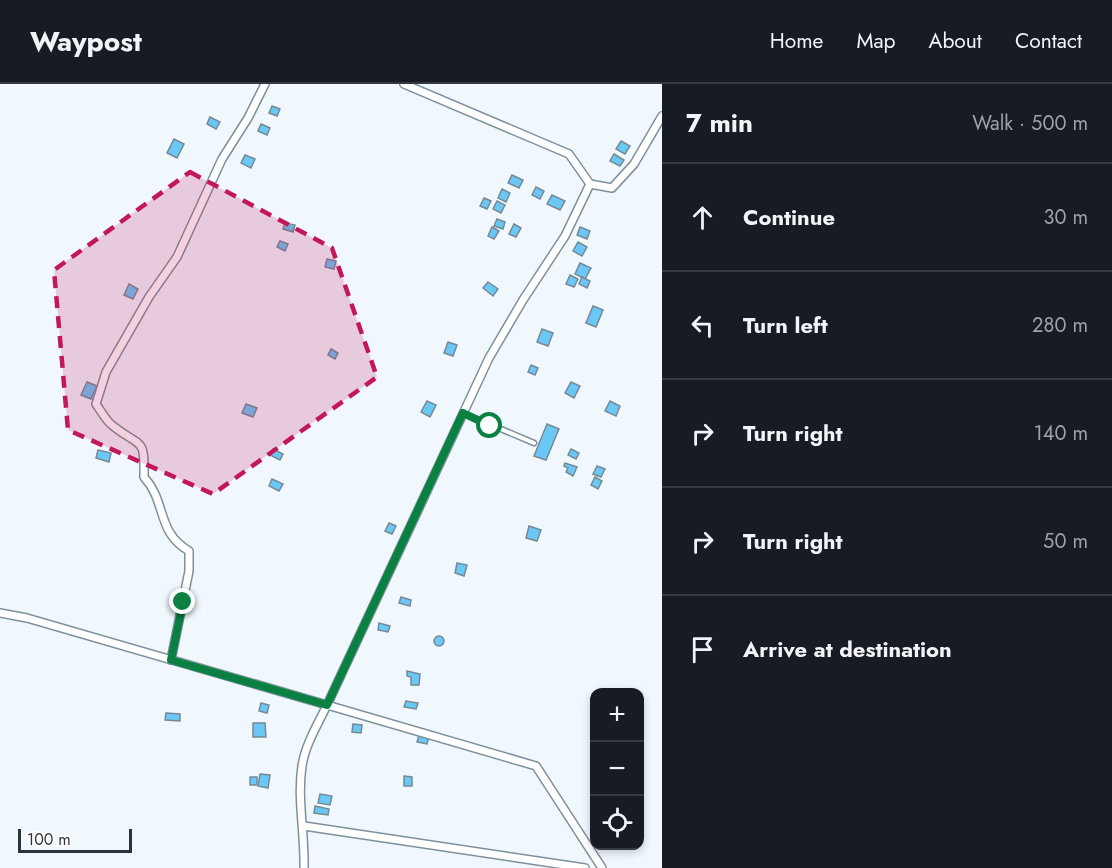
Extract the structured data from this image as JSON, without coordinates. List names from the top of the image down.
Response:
{
  "scale_bar": "100 m",
  "page": {
    "header": "Waypost",
    "nav": [
      "Home",
      "Map",
      "About",
      "Contact"
    ],
    "heading": ["7 min", "Walk · 500 m"],
    "list": [
      ["Continue", "30 m"],
      ["Turn left", "280 m"],
      ["Turn right", "140 m"],
      ["Turn right", "50 m"],
      "Arrive at destination"
    ],
    "map_buttons": ["+", "−"],
    "scale": "100 m"
  }
}
